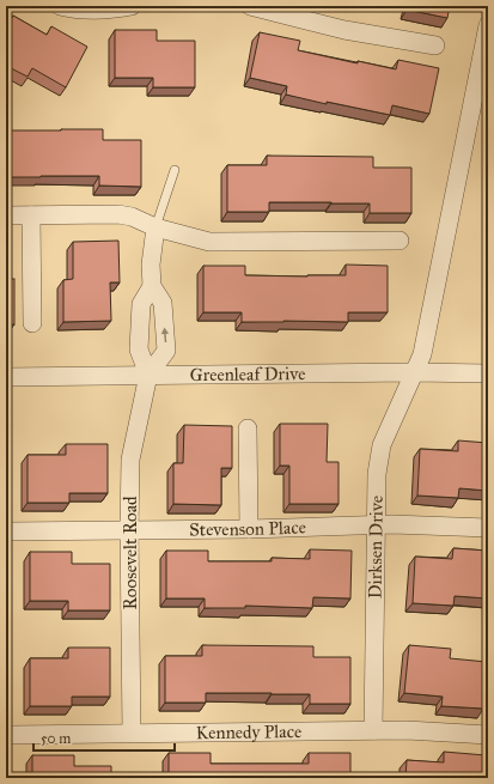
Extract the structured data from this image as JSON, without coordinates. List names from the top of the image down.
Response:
{
  "streets": {
    "street": [
      "Greenleaf Drive",
      "Stevenson Place",
      "Dirksen Drive",
      "Roosevelt Road",
      "Kennedy Place"
    ]
  },
  "crossings": [
    ["Greenleaf Drive", "Dirksen Drive"],
    ["Greenleaf Drive", "Roosevelt Road"],
    ["Stevenson Place", "Dirksen Drive"],
    ["Stevenson Place", "Roosevelt Road"],
    ["Dirksen Drive", "Kennedy Place"],
    ["Roosevelt Road", "Kennedy Place"]
  ],
  "scale_bar": "50 m"
}
